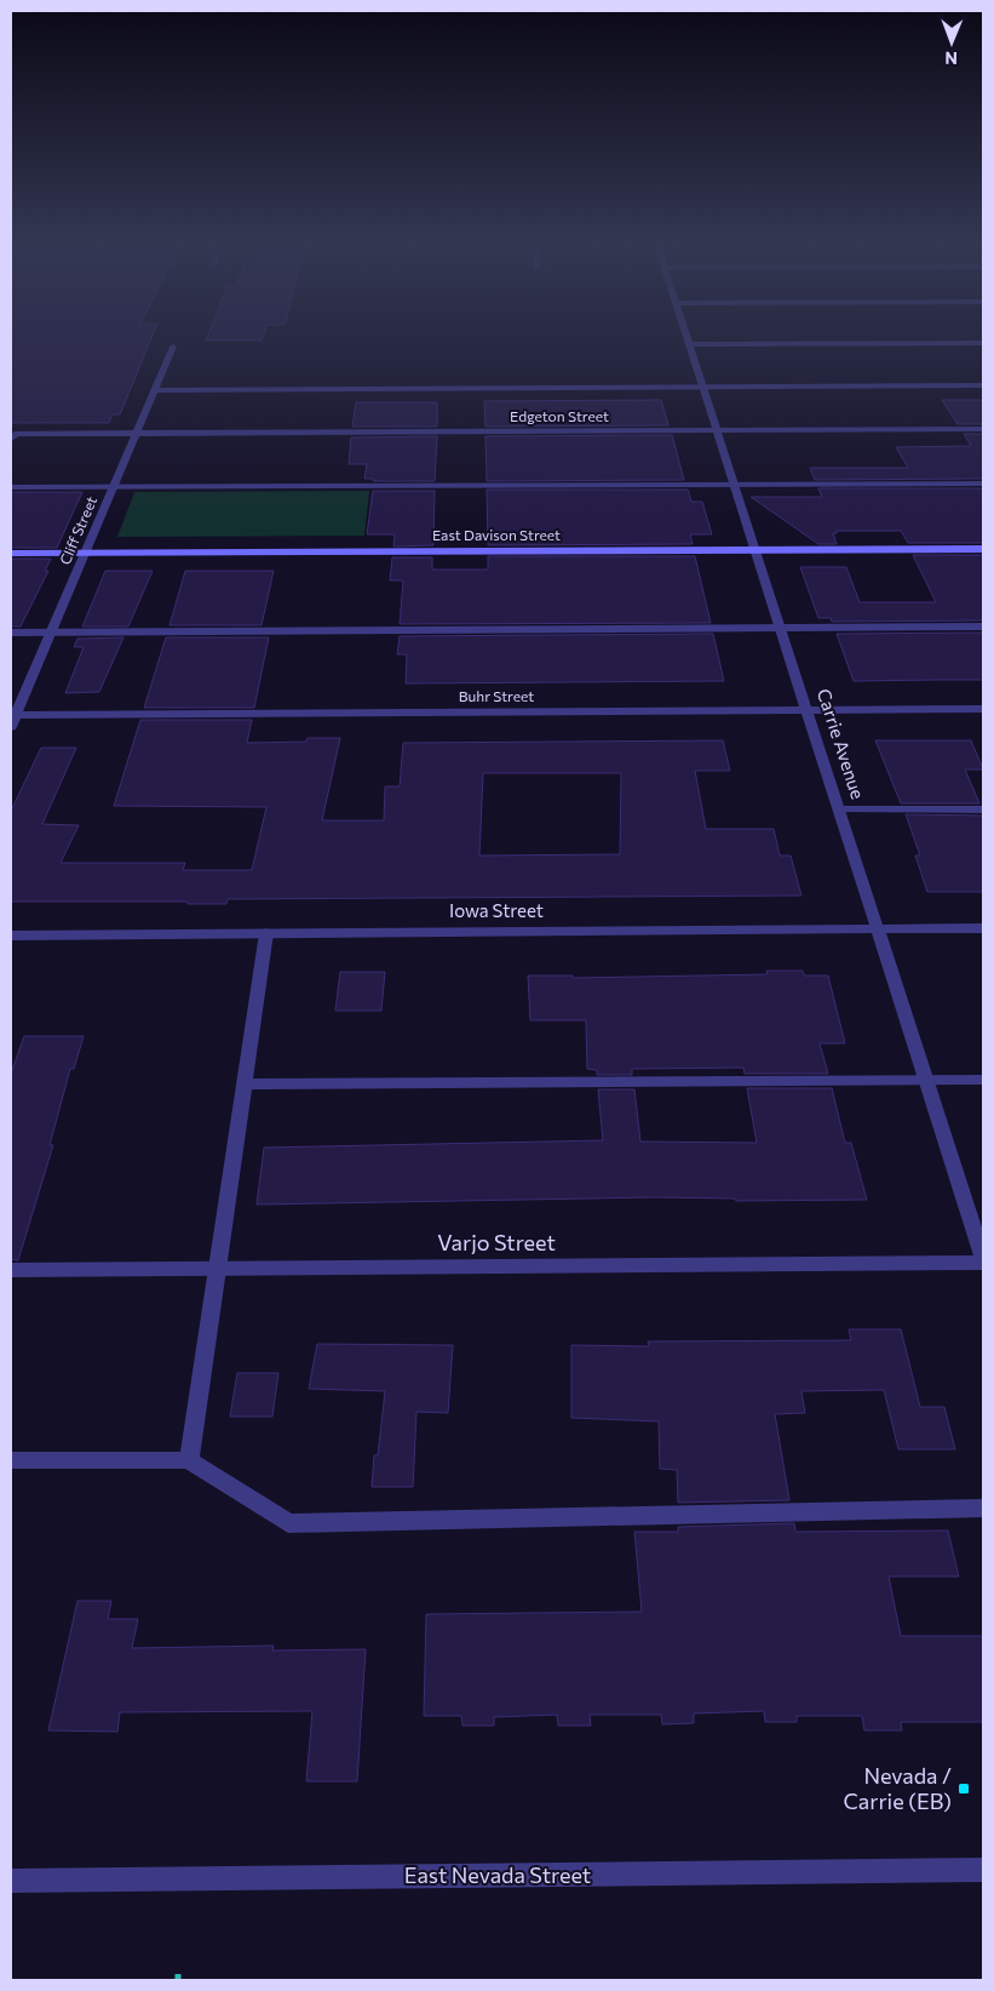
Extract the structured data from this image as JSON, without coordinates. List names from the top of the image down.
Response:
{
  "streets": {
    "main road": ["East Davison Street"],
    "street": [
      "Edgeton Street",
      "Cliff Street",
      "Buhr Street",
      "Carrie Avenue",
      "Iowa Street",
      "Varjo Street",
      "East Nevada Street"
    ]
  },
  "crossings": [
    ["Edgeton Street", "Cliff Street"],
    ["Edgeton Street", "Carrie Avenue"],
    ["Cliff Street", "East Davison Street"],
    ["Cliff Street", "Buhr Street"],
    ["East Davison Street", "Carrie Avenue"],
    ["Buhr Street", "Carrie Avenue"],
    ["Carrie Avenue", "Iowa Street"]
  ],
  "places": {
    "transit": ["Nevada / Carrie (EB)"]
  },
  "north": "bottom"
}
